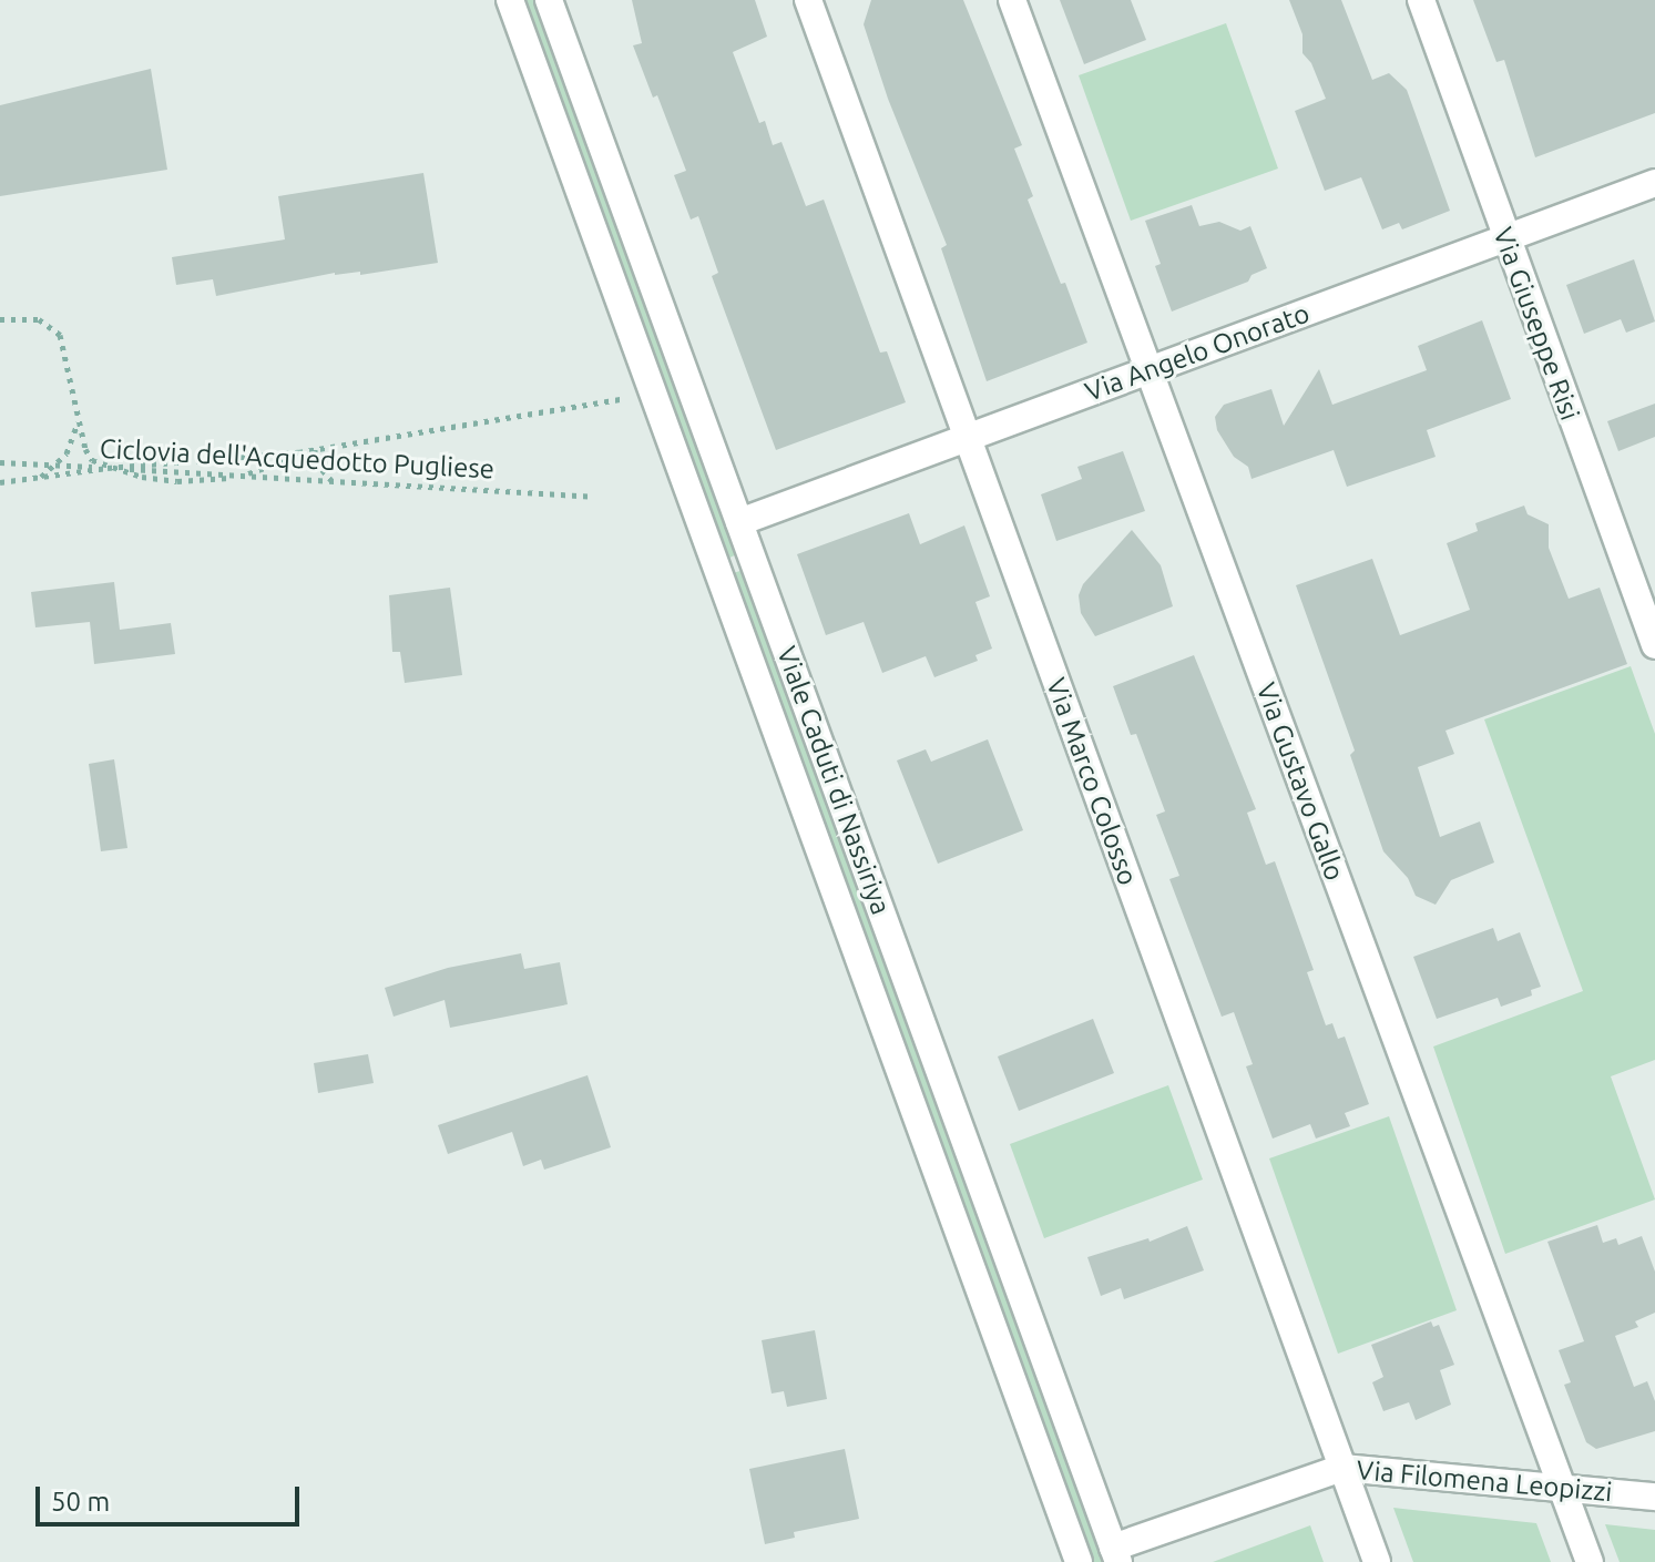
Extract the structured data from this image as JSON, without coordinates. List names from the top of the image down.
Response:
{
  "streets": {
    "street": [
      "Via Giuseppe Risi",
      "Via Angelo Onorato",
      "Viale Caduti di Nassiriya",
      "Via Marco Colosso",
      "Via Gustavo Gallo",
      "Via Filomena Leopizzi"
    ],
    "path": ["Ciclovia dell'Acquedotto Pugliese"]
  },
  "crossings": [
    ["Via Giuseppe Risi", "Via Angelo Onorato"],
    ["Via Angelo Onorato", "Viale Caduti di Nassiriya"],
    ["Via Angelo Onorato", "Via Marco Colosso"],
    ["Via Angelo Onorato", "Via Gustavo Gallo"],
    ["Viale Caduti di Nassiriya", "Via Filomena Leopizzi"],
    ["Via Marco Colosso", "Via Filomena Leopizzi"],
    ["Via Gustavo Gallo", "Via Filomena Leopizzi"]
  ],
  "scale_bar": "50 m"
}
